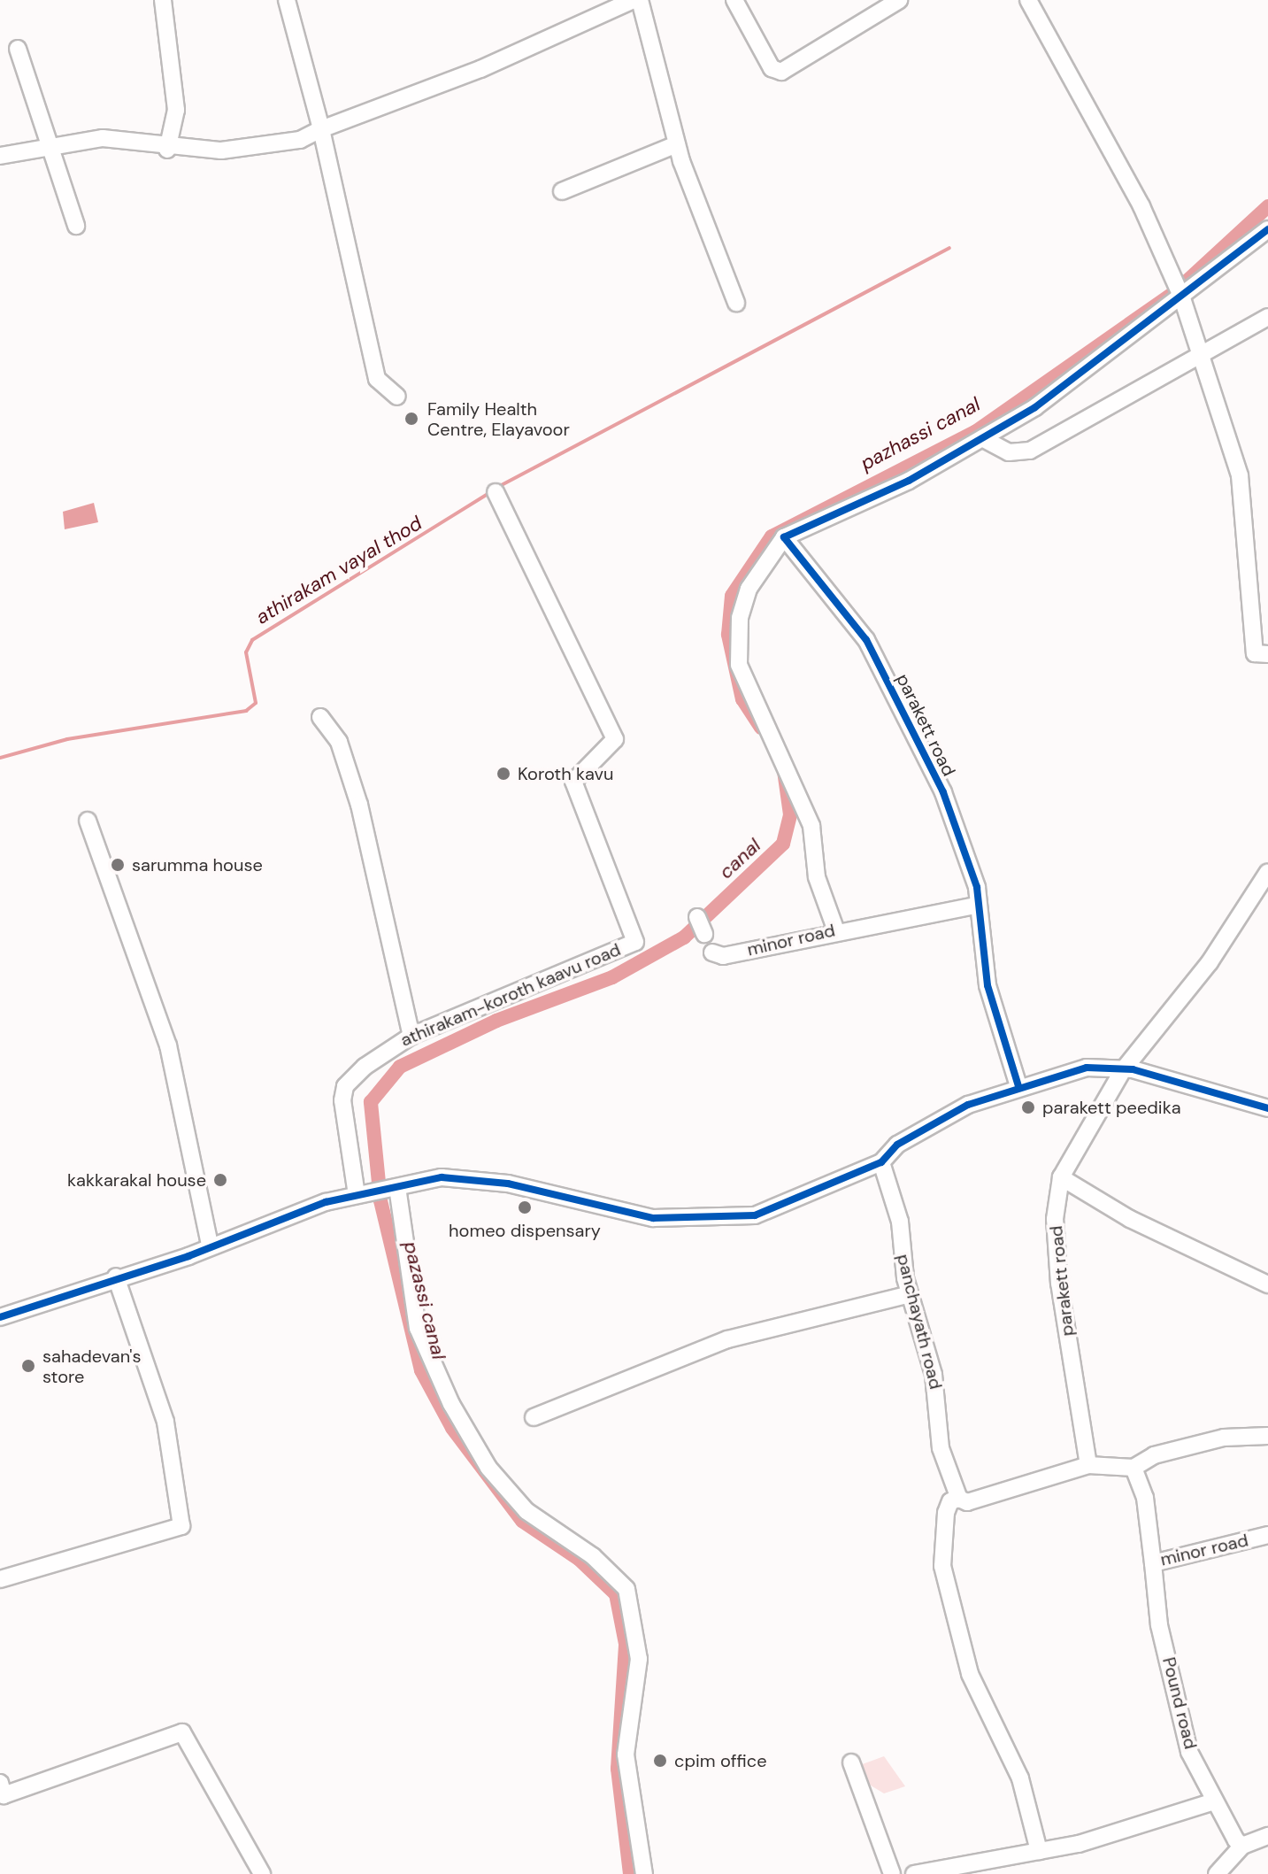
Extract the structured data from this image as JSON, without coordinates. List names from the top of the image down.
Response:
{
  "streets": {
    "street": [
      "parakett road",
      "minor road",
      "athirakam-koroth kaavu road",
      "panchayath road",
      "Pound road"
    ]
  },
  "crossings": [
    ["parakett road", "minor road"],
    ["minor road", "Pound road"]
  ],
  "water": [
    "pazhassi canal",
    "athirakam vayal thod",
    "canal",
    "pazassi canal"
  ],
  "places": [
    "Family Health Centre, Elayavoor",
    "Koroth kavu",
    "sarumma house",
    "parakett peedika",
    "kakkarakal house",
    "homeo dispensary",
    "sahadevan's store",
    "cpim office"
  ]
}
